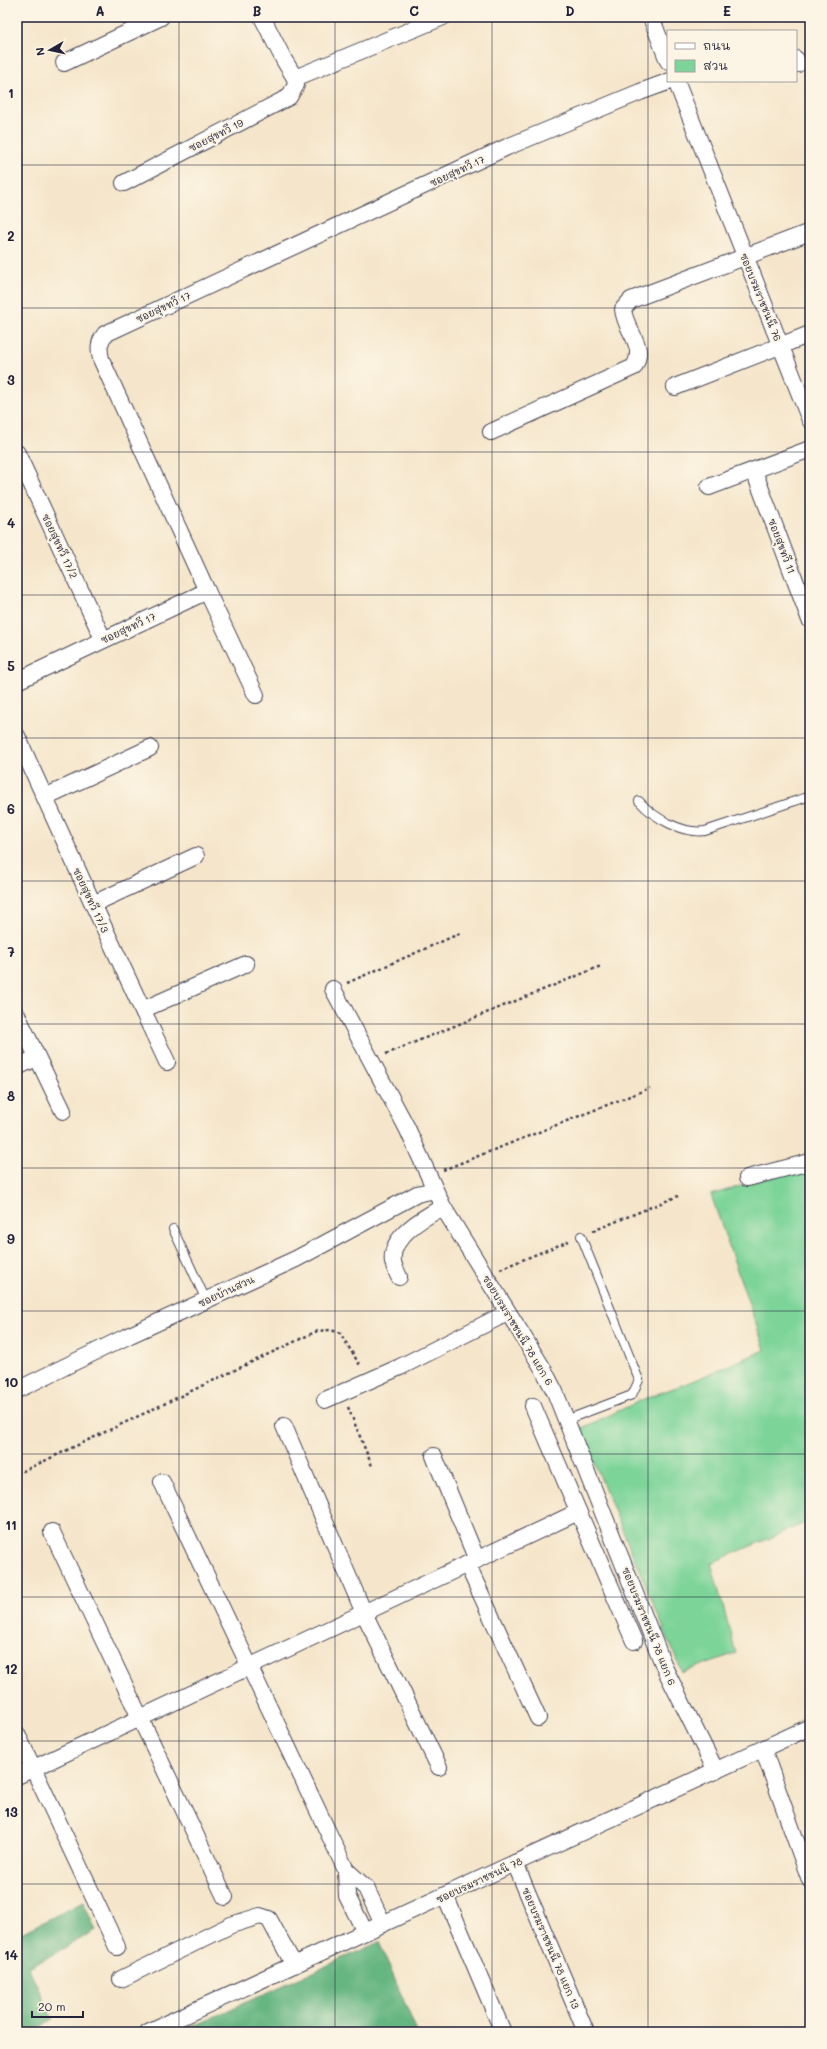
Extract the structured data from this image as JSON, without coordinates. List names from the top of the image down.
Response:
{
  "streets": {
    "street": [
      "ซอยสุขทวี 19",
      "ซอยสุขทวี 17",
      "ซอยบรมราชชนนี 76",
      "ซอยสุขทวี 17/2",
      "ซอยสุขทวี 11",
      "ซอยสุขทวี 17/3",
      "ซอยบ้านสวน",
      "ซอยบรมราชชนนี 78 แยก 6",
      "ซอยบรมราชชนนี 78",
      "ซอยบรมราชชนนี 78 แยก 13"
    ]
  },
  "crossings": [
    ["ซอยสุขทวี 17", "ซอยสุขทวี 17/2"],
    ["ซอยบ้านสวน", "ซอยบรมราชชนนี 78 แยก 6"],
    ["ซอยบรมราชชนนี 78 แยก 6", "ซอยบรมราชชนนี 78"],
    ["ซอยบรมราชชนนี 78", "ซอยบรมราชชนนี 78 แยก 13"]
  ],
  "legend": ["ถนน", "สวน"],
  "scale_bar": "20 m",
  "north": "left",
  "grid": {
    "columns": [
      "A",
      "B",
      "C",
      "D",
      "E"
    ],
    "rows": [
      "1",
      "2",
      "3",
      "4",
      "5",
      "6",
      "7",
      "8",
      "9",
      "10",
      "11",
      "12",
      "13",
      "14"
    ]
  }
}
